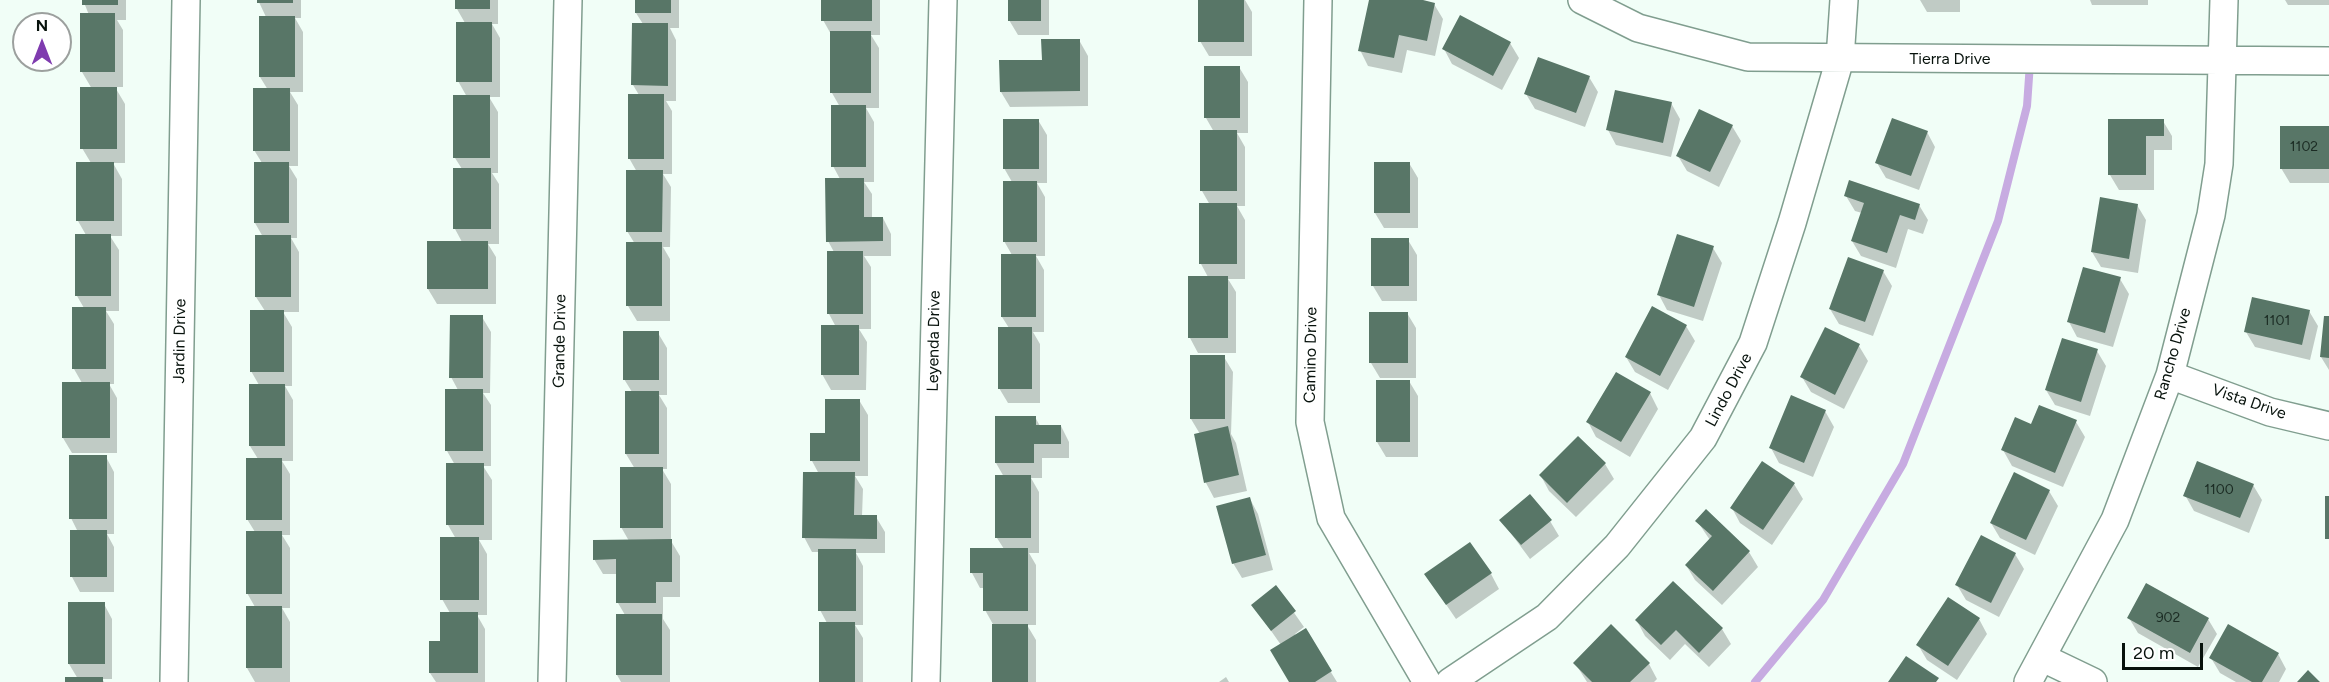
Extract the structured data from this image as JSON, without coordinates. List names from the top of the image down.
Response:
{
  "streets": {
    "street": [
      "Tierra Drive",
      "Jardin Drive",
      "Grande Drive",
      "Leyenda Drive",
      "Rancho Drive",
      "Camino Drive",
      "Lindo Drive",
      "Vista Drive"
    ]
  },
  "crossings": [
    ["Tierra Drive", "Rancho Drive"],
    ["Tierra Drive", "Lindo Drive"],
    ["Rancho Drive", "Vista Drive"]
  ],
  "house_numbers": [
    "1102",
    "1101",
    "1100",
    "902"
  ],
  "scale_bar": "20 m",
  "north": "top"
}
